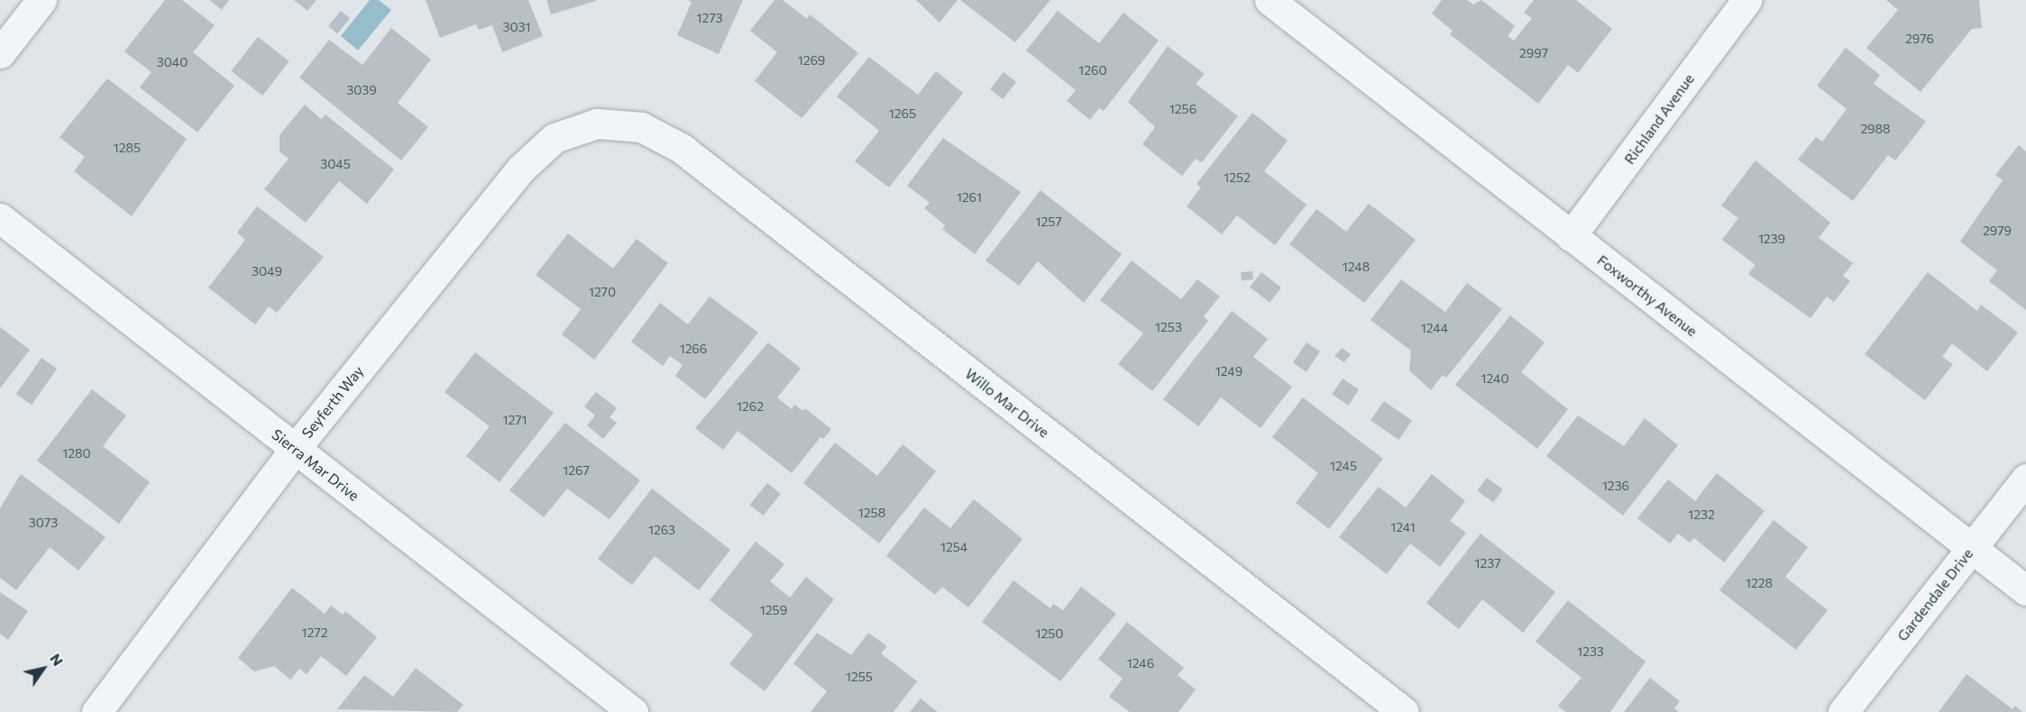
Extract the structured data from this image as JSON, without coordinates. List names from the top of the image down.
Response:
{
  "streets": {
    "street": [
      "Richland Avenue",
      "Foxworthy Avenue",
      "Seyferth Way",
      "Willo Mar Drive",
      "Sierra Mar Drive",
      "Gardendale Drive"
    ]
  },
  "crossings": [
    ["Richland Avenue", "Foxworthy Avenue"],
    ["Foxworthy Avenue", "Gardendale Drive"],
    ["Seyferth Way", "Willo Mar Drive"],
    ["Seyferth Way", "Sierra Mar Drive"]
  ],
  "house_numbers": [
    "1273",
    "3031",
    "2976",
    "2997",
    "1269",
    "3040",
    "1260",
    "3039",
    "1256",
    "1265",
    "2988",
    "1285",
    "3045",
    "1252",
    "1261",
    "1257",
    "2979",
    "1239",
    "1248",
    "3049",
    "1270",
    "1253",
    "1244",
    "1266",
    "1249",
    "1240",
    "1262",
    "1271",
    "1280",
    "1245",
    "1267",
    "1236",
    "1258",
    "1232",
    "3073",
    "1241",
    "1263",
    "1254",
    "1237",
    "1228",
    "1259",
    "1272",
    "1250",
    "1233",
    "1246",
    "1255"
  ],
  "north": "top right"
}
